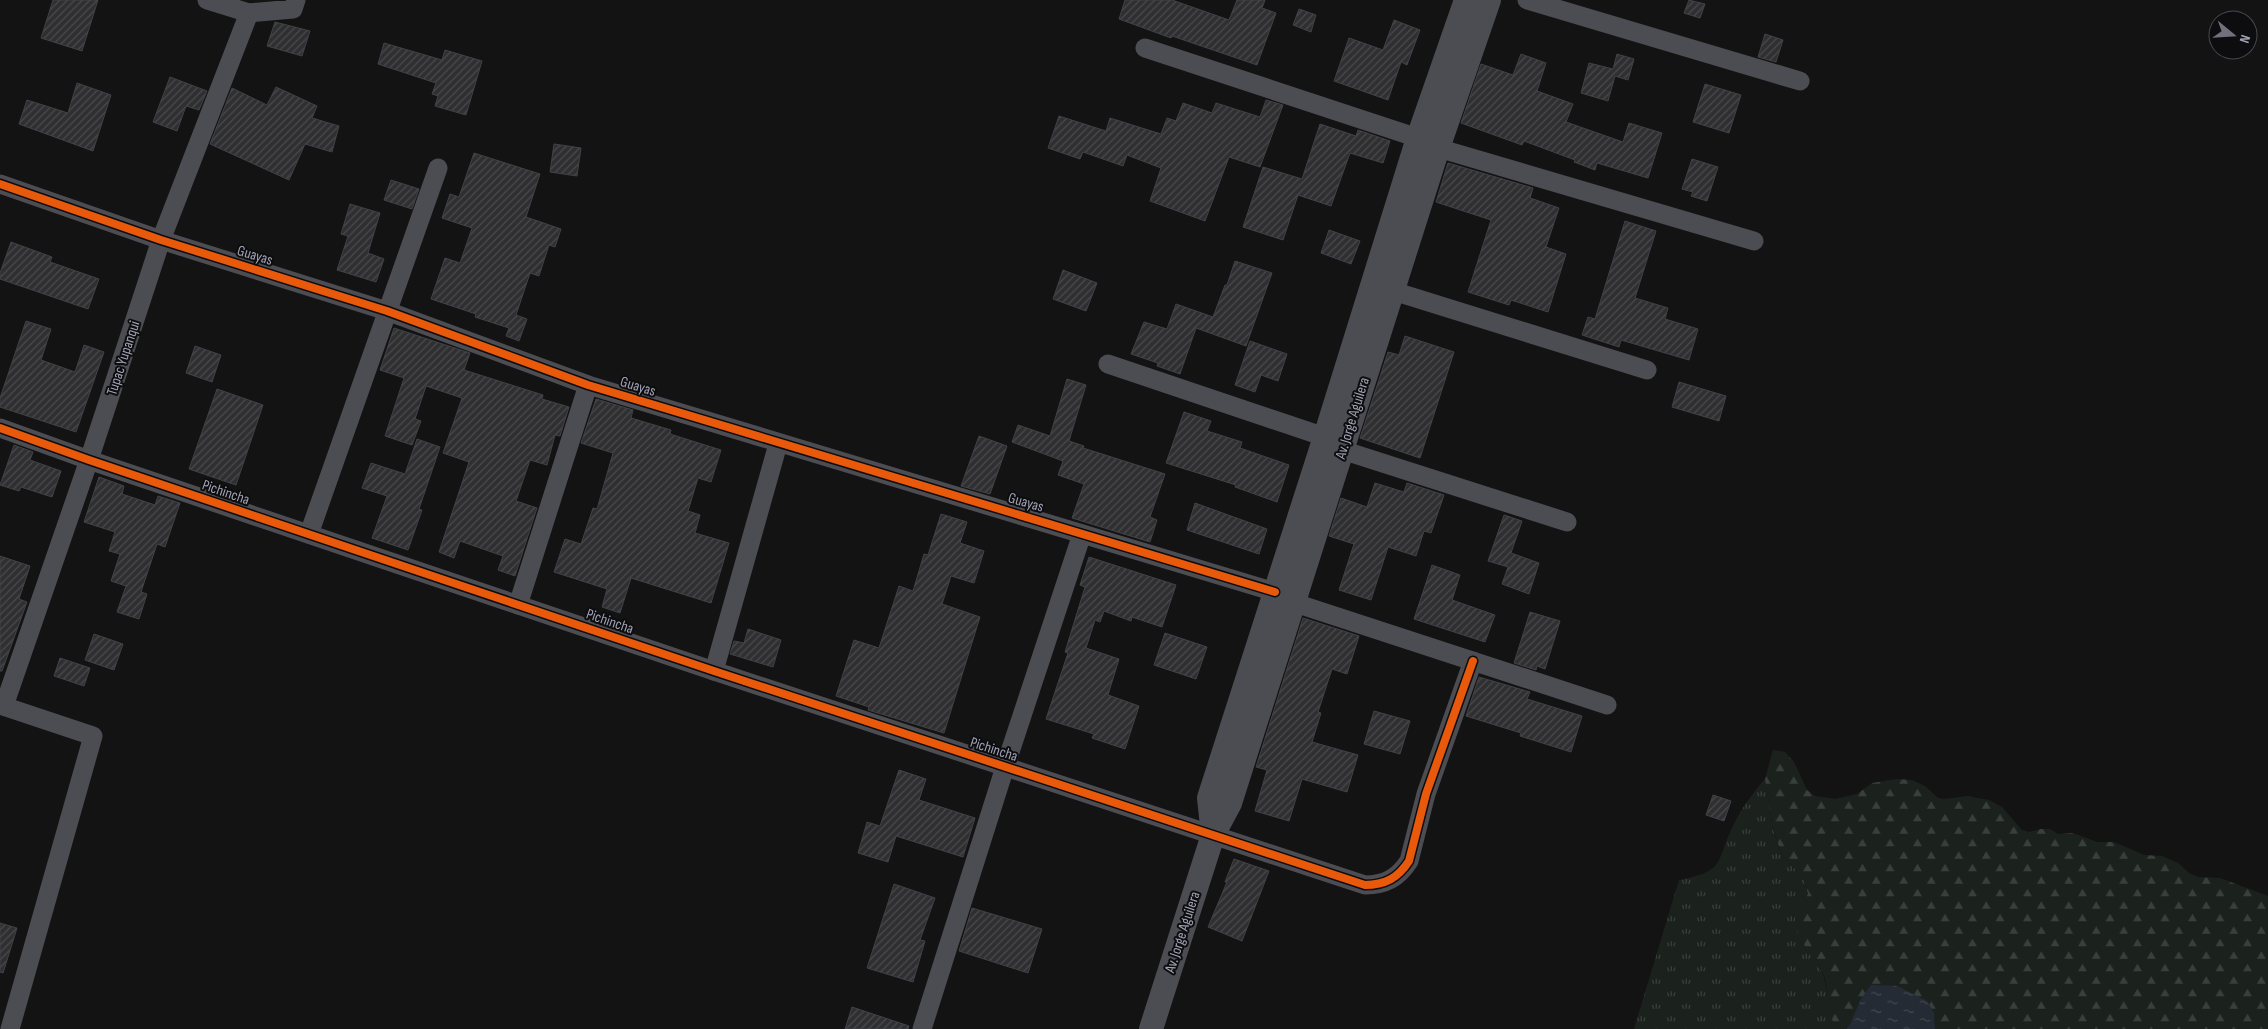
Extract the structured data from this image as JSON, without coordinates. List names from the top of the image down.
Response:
{
  "streets": {
    "street": [
      "Guayas",
      "Tupac Yupanqui",
      "Av. Jorge Aguilera",
      "Pichincha"
    ]
  },
  "crossings": [
    ["Guayas", "Tupac Yupanqui"],
    ["Guayas", "Av. Jorge Aguilera"],
    ["Guayas", "Pichincha"],
    ["Tupac Yupanqui", "Pichincha"],
    ["Av. Jorge Aguilera", "Pichincha"]
  ],
  "north": "right"
}
